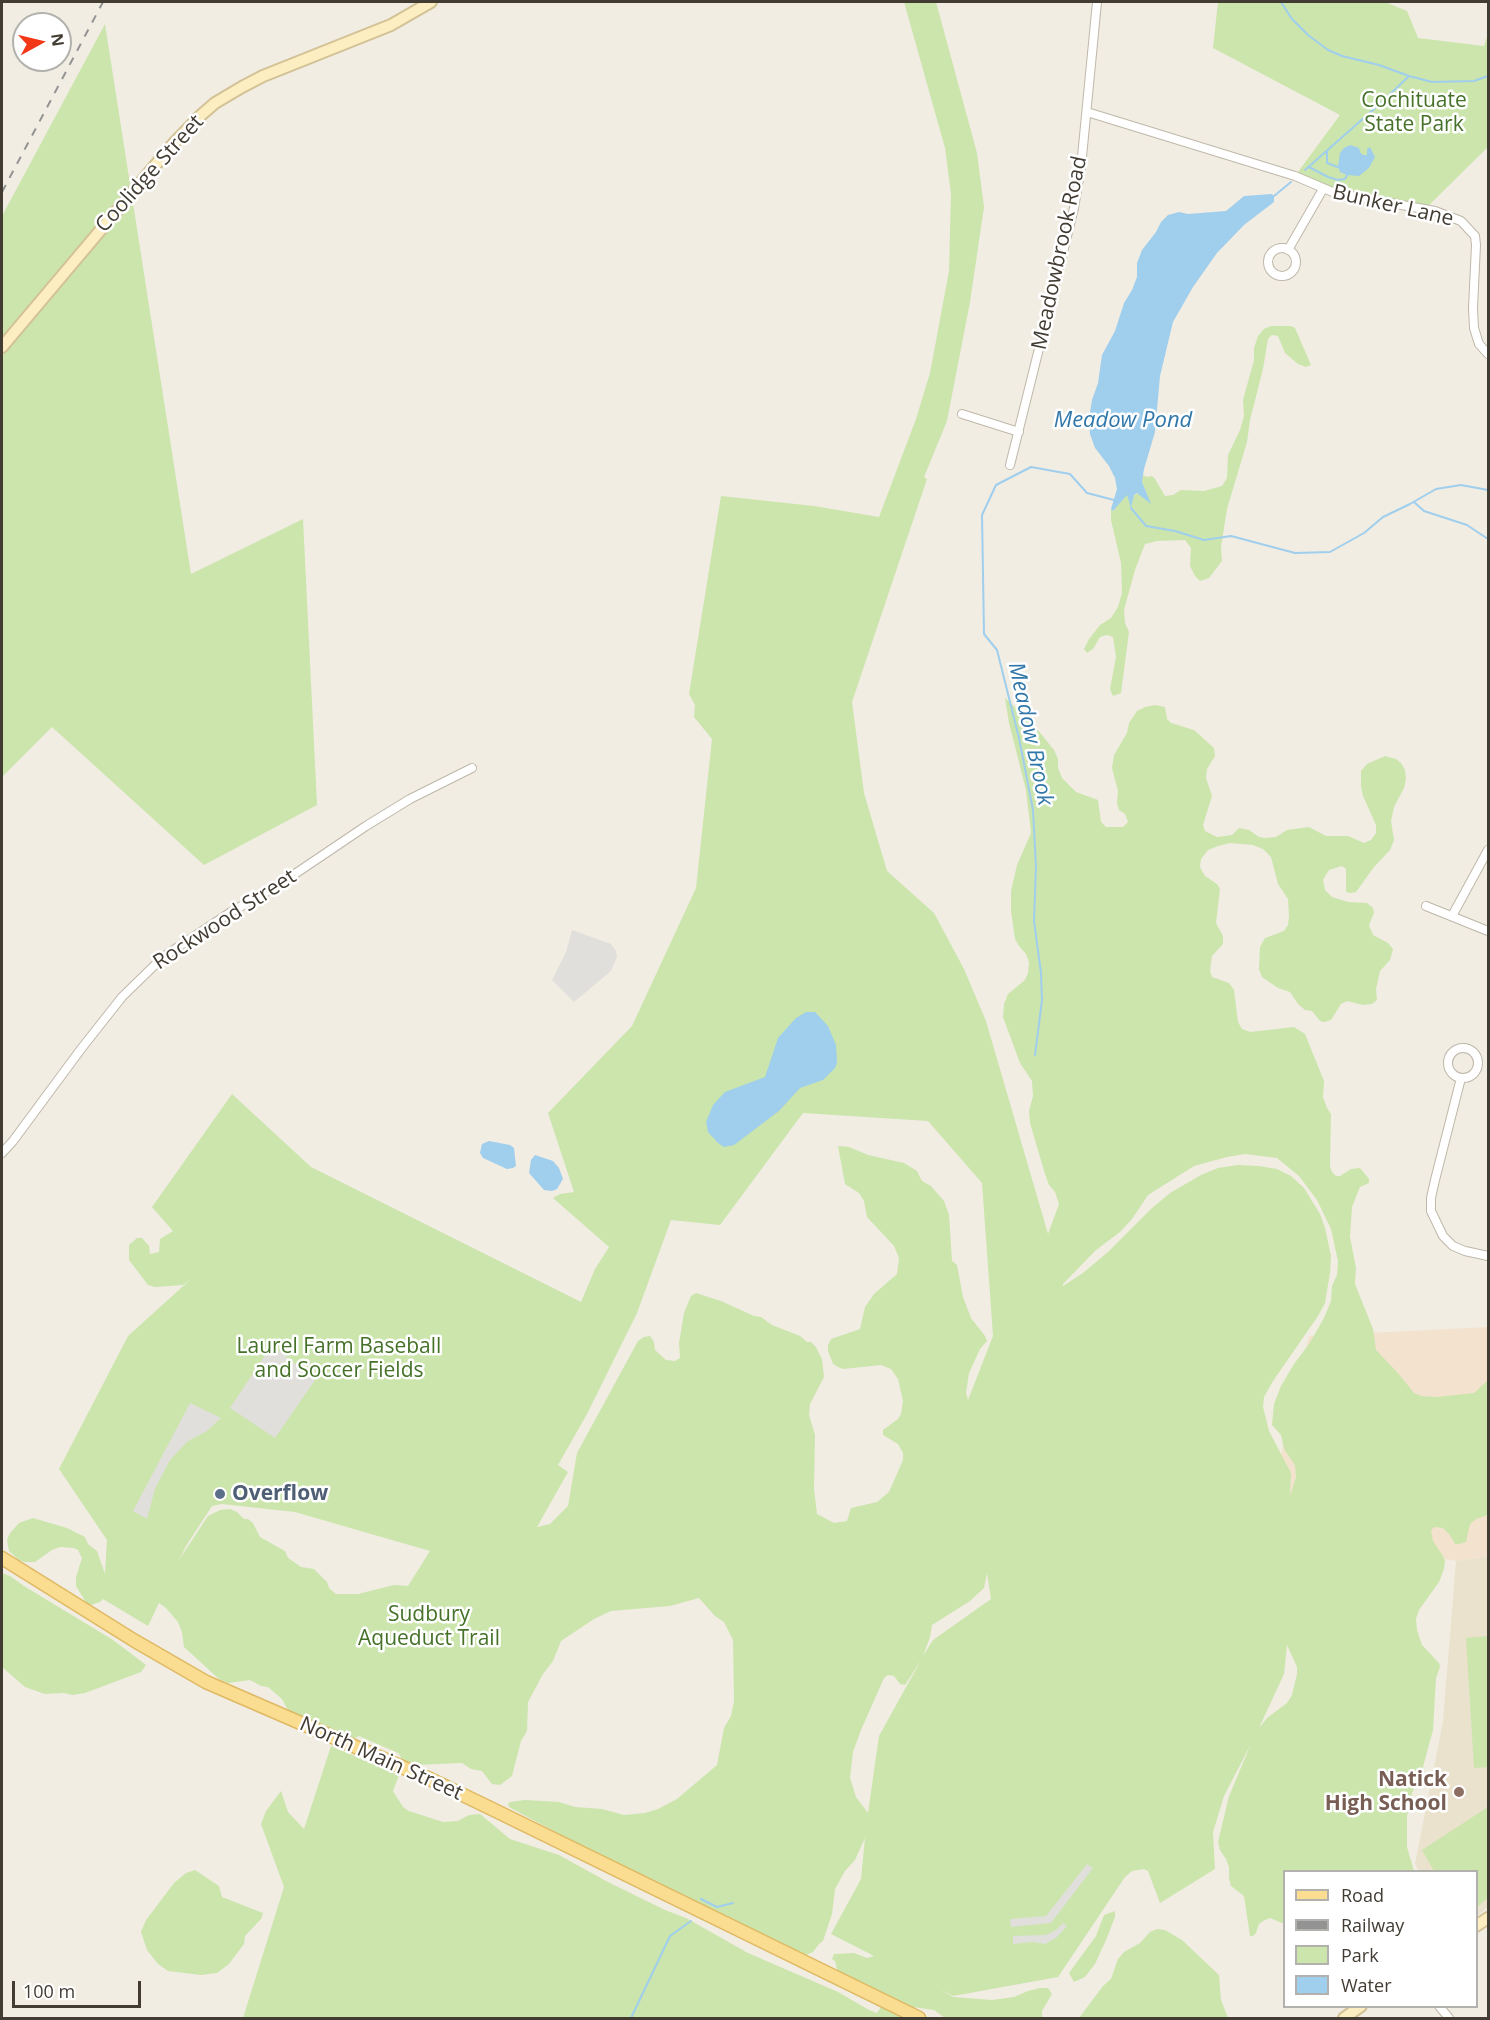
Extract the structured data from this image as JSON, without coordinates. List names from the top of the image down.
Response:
{
  "streets": {
    "main road": ["Coolidge Street", "North Main Street"],
    "street": ["Bunker Lane", "Meadowbrook Road", "Rockwood Street"]
  },
  "crossings": [
    ["Bunker Lane", "Meadowbrook Road"]
  ],
  "water": ["Meadow Pond", "Meadow Brook"],
  "parks": ["Cochituate State Park", "Laurel Farm Baseball and Soccer Fields", "Sudbury Aqueduct Trail"],
  "places": ["Overflow", "Natick High School"],
  "legend": [
    "Road",
    "Railway",
    "Park",
    "Water"
  ],
  "scale_bar": "100 m",
  "north": "right"
}
